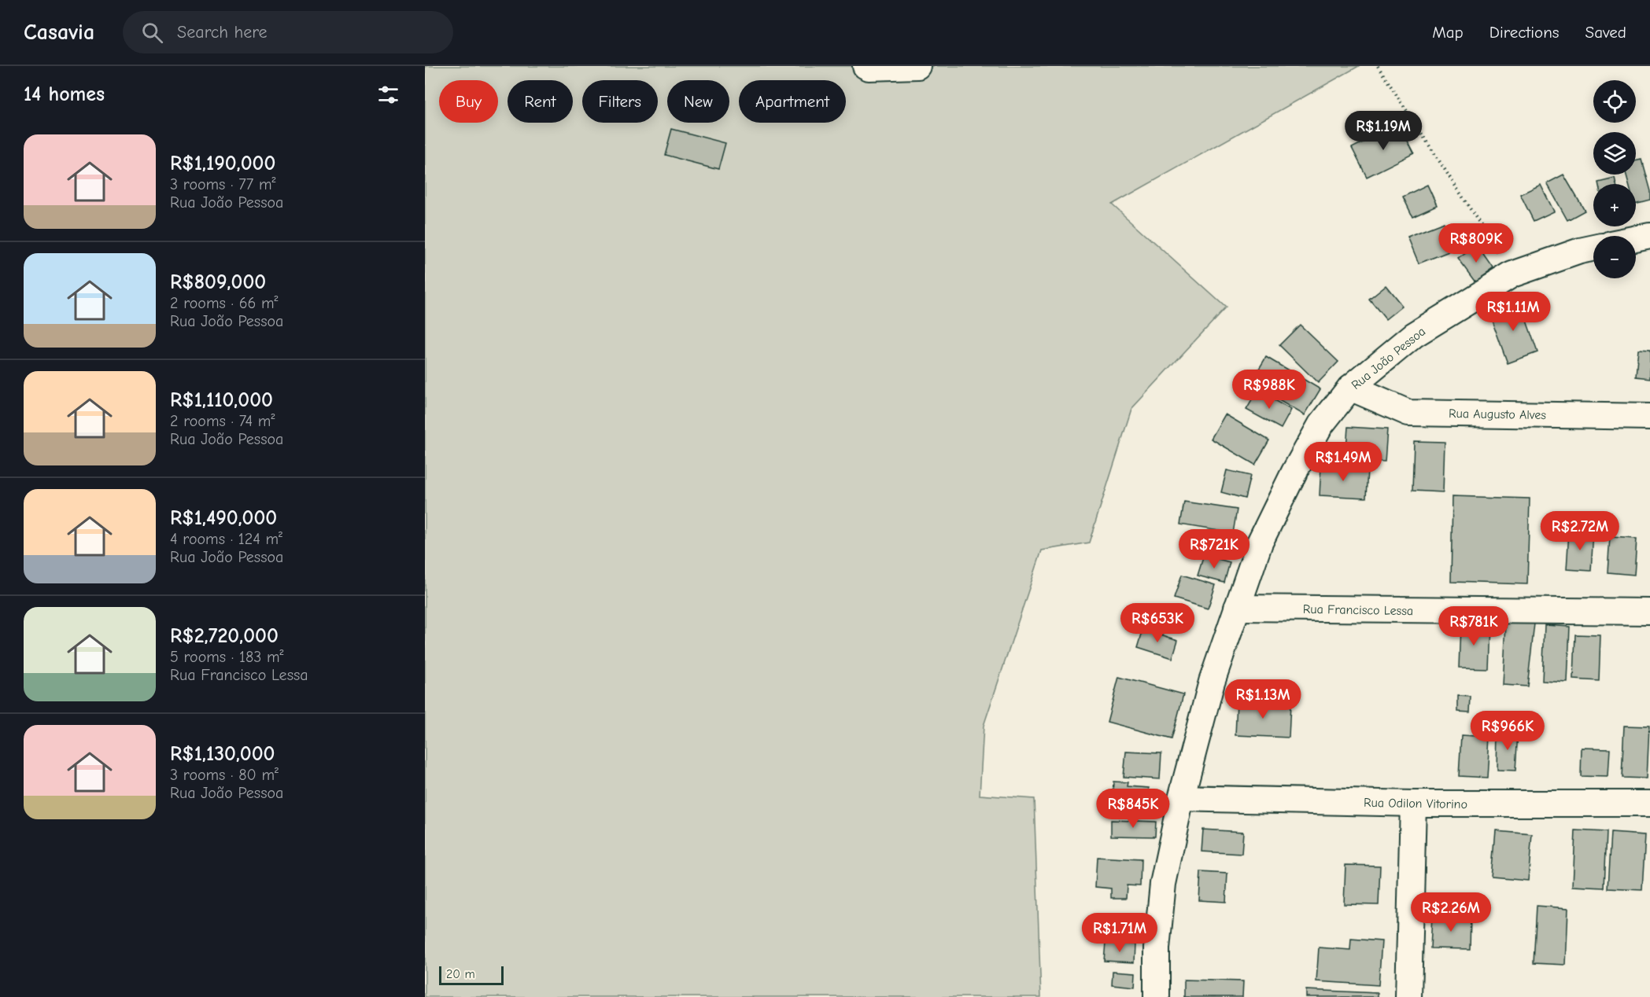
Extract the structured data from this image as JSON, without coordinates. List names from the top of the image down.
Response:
{
  "streets": {
    "street": [
      "Rua João Pessoa",
      "Rua Augusto Alves",
      "Rua Francisco Lessa",
      "Rua Odilon Vitorino"
    ]
  },
  "crossings": [
    ["Rua João Pessoa", "Rua Augusto Alves"],
    ["Rua João Pessoa", "Rua Francisco Lessa"],
    ["Rua João Pessoa", "Rua Odilon Vitorino"]
  ],
  "scale_bar": "20 m",
  "page": {
    "header": "Casavia",
    "search": "Search here",
    "nav": ["Map", "Directions", "Saved"],
    "heading": "14 homes",
    "map_buttons": ["+", "−"],
    "chip": [
      "Buy",
      "Rent",
      "Filters",
      "New",
      "Apartment"
    ],
    "price": [
      "R$1.19M",
      "R$809K",
      "R$1.11M",
      "R$988K",
      "R$1.49M",
      "R$2.72M",
      "R$721K",
      "R$653K",
      "R$781K",
      "R$1.13M",
      "R$966K",
      "R$845K",
      "R$2.26M",
      "R$1.71M"
    ],
    "list": [
      {
        "name": "R$1,190,000",
        "note": "3 rooms · 77 m² · Rua João Pessoa"
      },
      {
        "name": "R$809,000",
        "note": "2 rooms · 66 m² · Rua João Pessoa"
      },
      {
        "name": "R$1,110,000",
        "note": "2 rooms · 74 m² · Rua João Pessoa"
      },
      {
        "name": "R$1,490,000",
        "note": "4 rooms · 124 m² · Rua João Pessoa"
      },
      {
        "name": "R$2,720,000",
        "note": "5 rooms · 183 m² · Rua Francisco Lessa"
      },
      {
        "name": "R$1,130,000",
        "note": "3 rooms · 80 m² · Rua João Pessoa"
      }
    ],
    "scale": "20 m"
  }
}
